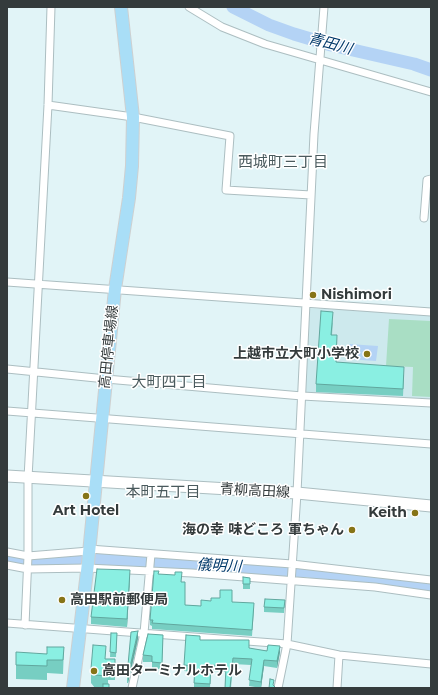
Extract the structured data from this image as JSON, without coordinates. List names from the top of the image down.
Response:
{
  "streets": {
    "main road": ["高田停車場線", "青柳高田線"]
  },
  "crossings": [
    ["高田停車場線", "青柳高田線"]
  ],
  "districts": ["西城町三丁目", "大町四丁目", "本町五丁目"],
  "water": ["青田川", "儀明川"],
  "places": [
    "Nishimori",
    "上越市立大町小学校",
    "Art Hotel",
    "Keith",
    "海の幸 味どころ 軍ちゃん",
    "高田駅前郵便局",
    "高田ターミナルホテル"
  ]
}
